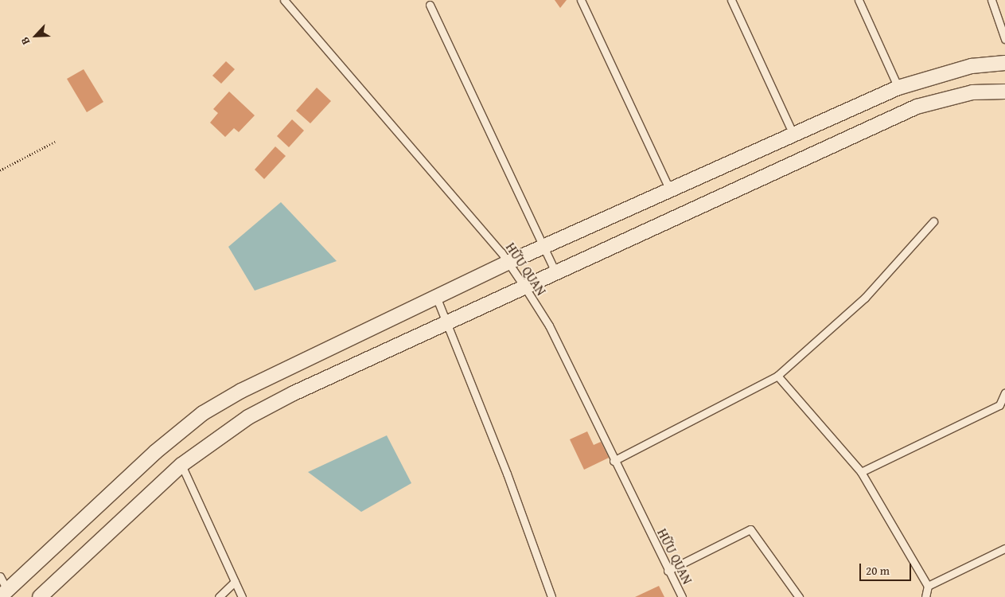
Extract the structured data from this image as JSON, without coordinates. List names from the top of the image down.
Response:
{
  "streets": {
    "lane": ["HỮU QUAN"]
  },
  "scale_bar": "20 m",
  "north": "bottom left"
}
